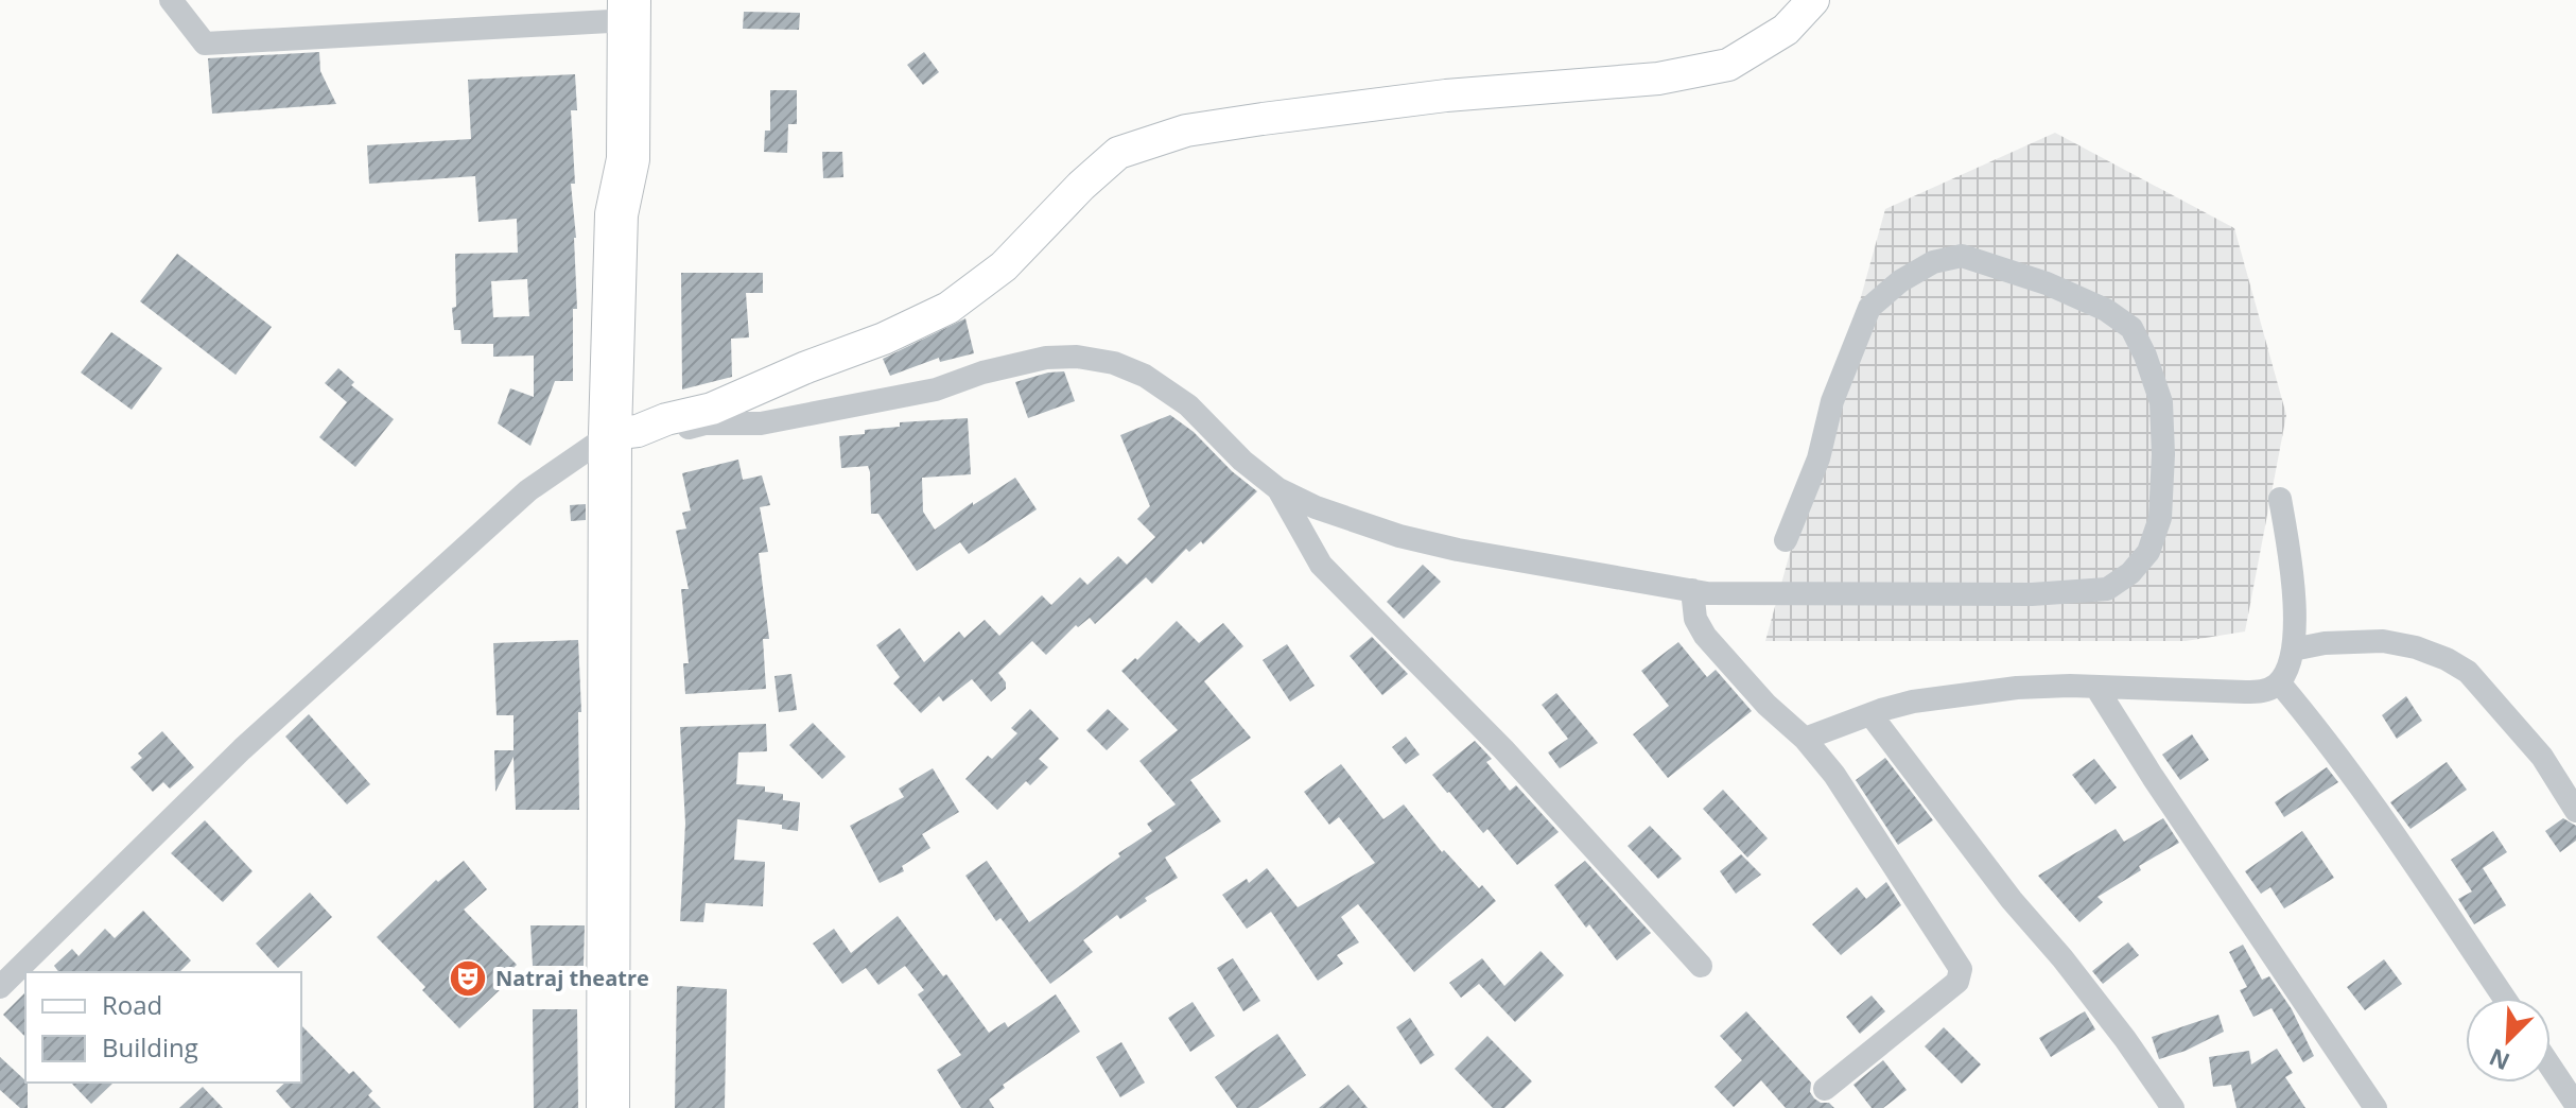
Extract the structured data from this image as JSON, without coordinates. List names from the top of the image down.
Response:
{
  "places": {
    "theatre": ["Natraj theatre"]
  },
  "legend": ["Road", "Building"],
  "north": "bottom left"
}
